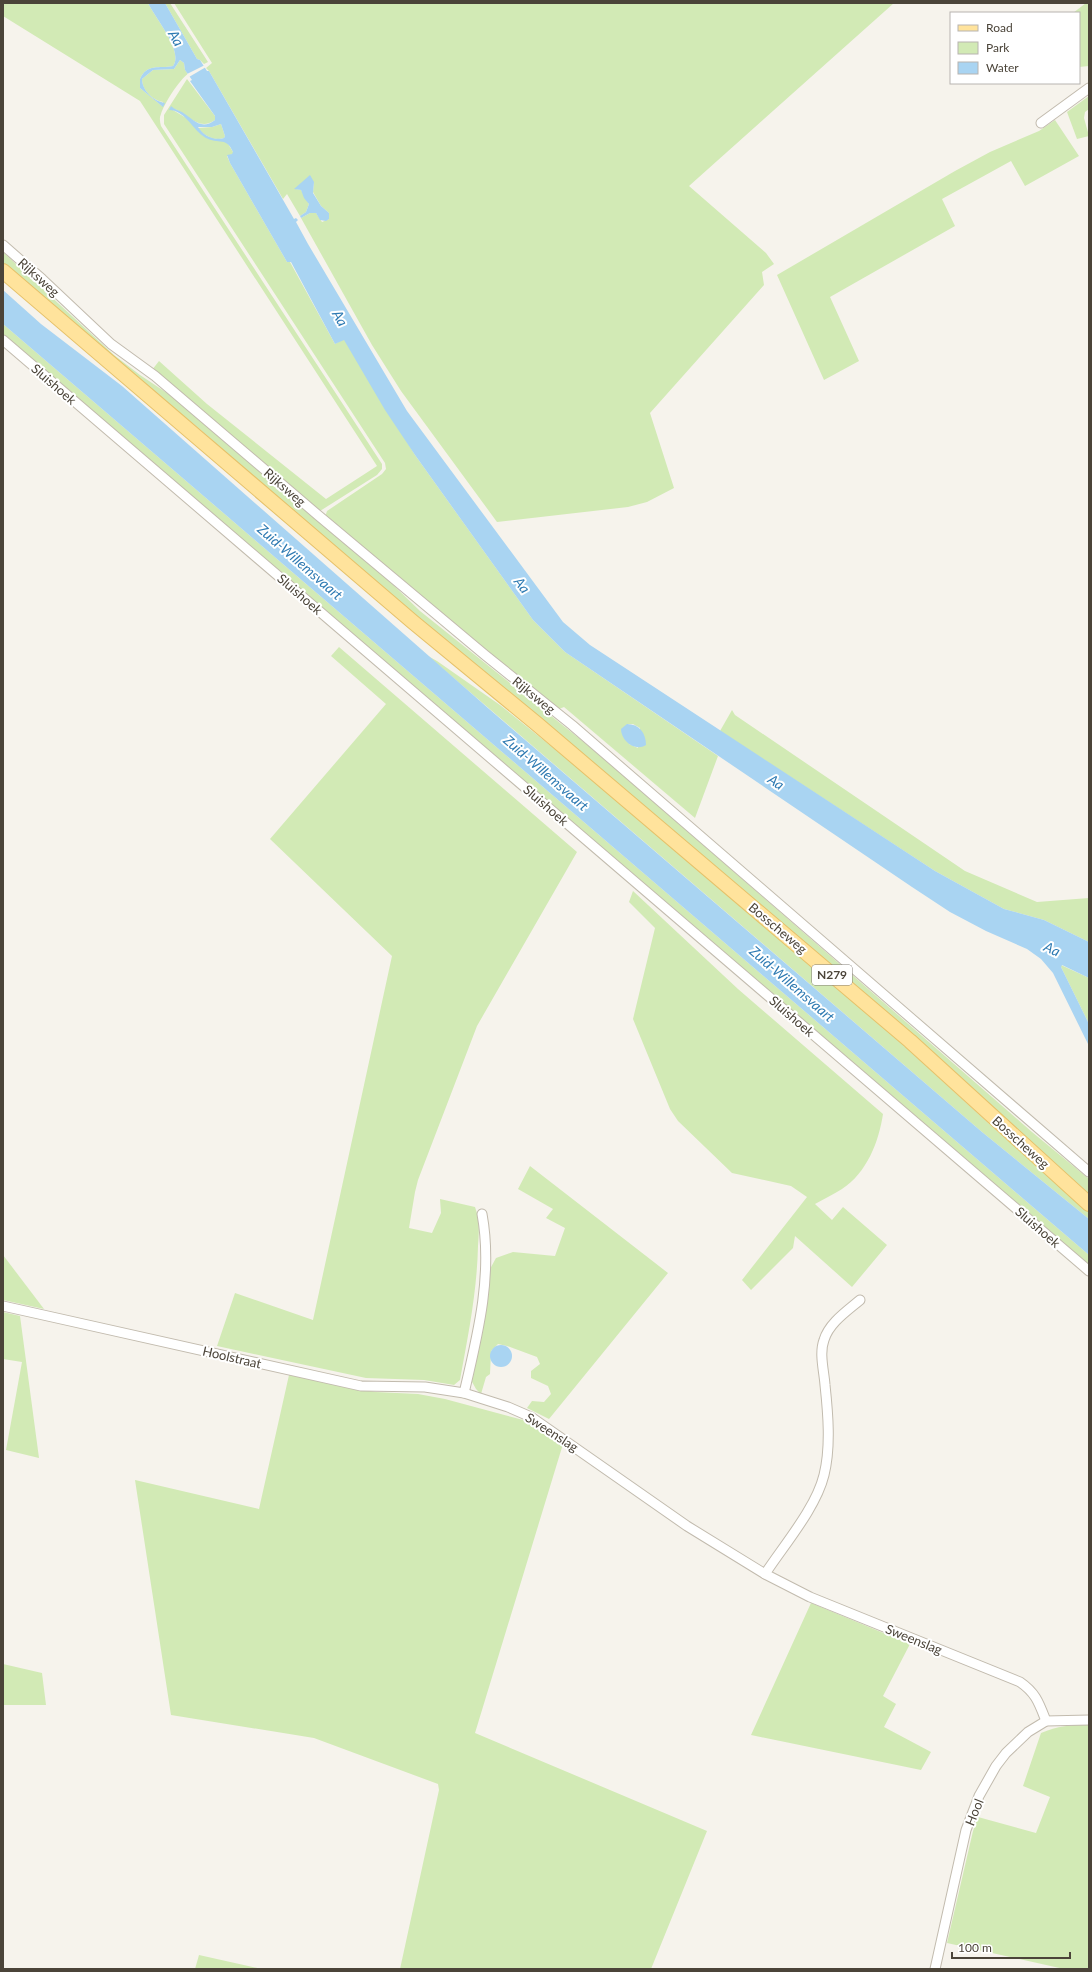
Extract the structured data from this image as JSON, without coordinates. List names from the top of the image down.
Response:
{
  "streets": {
    "main road": ["Rijksweg", "Bosscheweg", "N279"],
    "street": [
      "Sluishoek",
      "Hoolstraat",
      "Sweenslag",
      "Hool"
    ]
  },
  "crossings": [
    ["Rijksweg", "Bosscheweg"],
    ["Hoolstraat", "Sweenslag"],
    ["Sweenslag", "Hool"]
  ],
  "water": ["Aa", "Zuid-Willemsvaart"],
  "legend": ["Road", "Park", "Water"],
  "scale_bar": "100 m"
}
